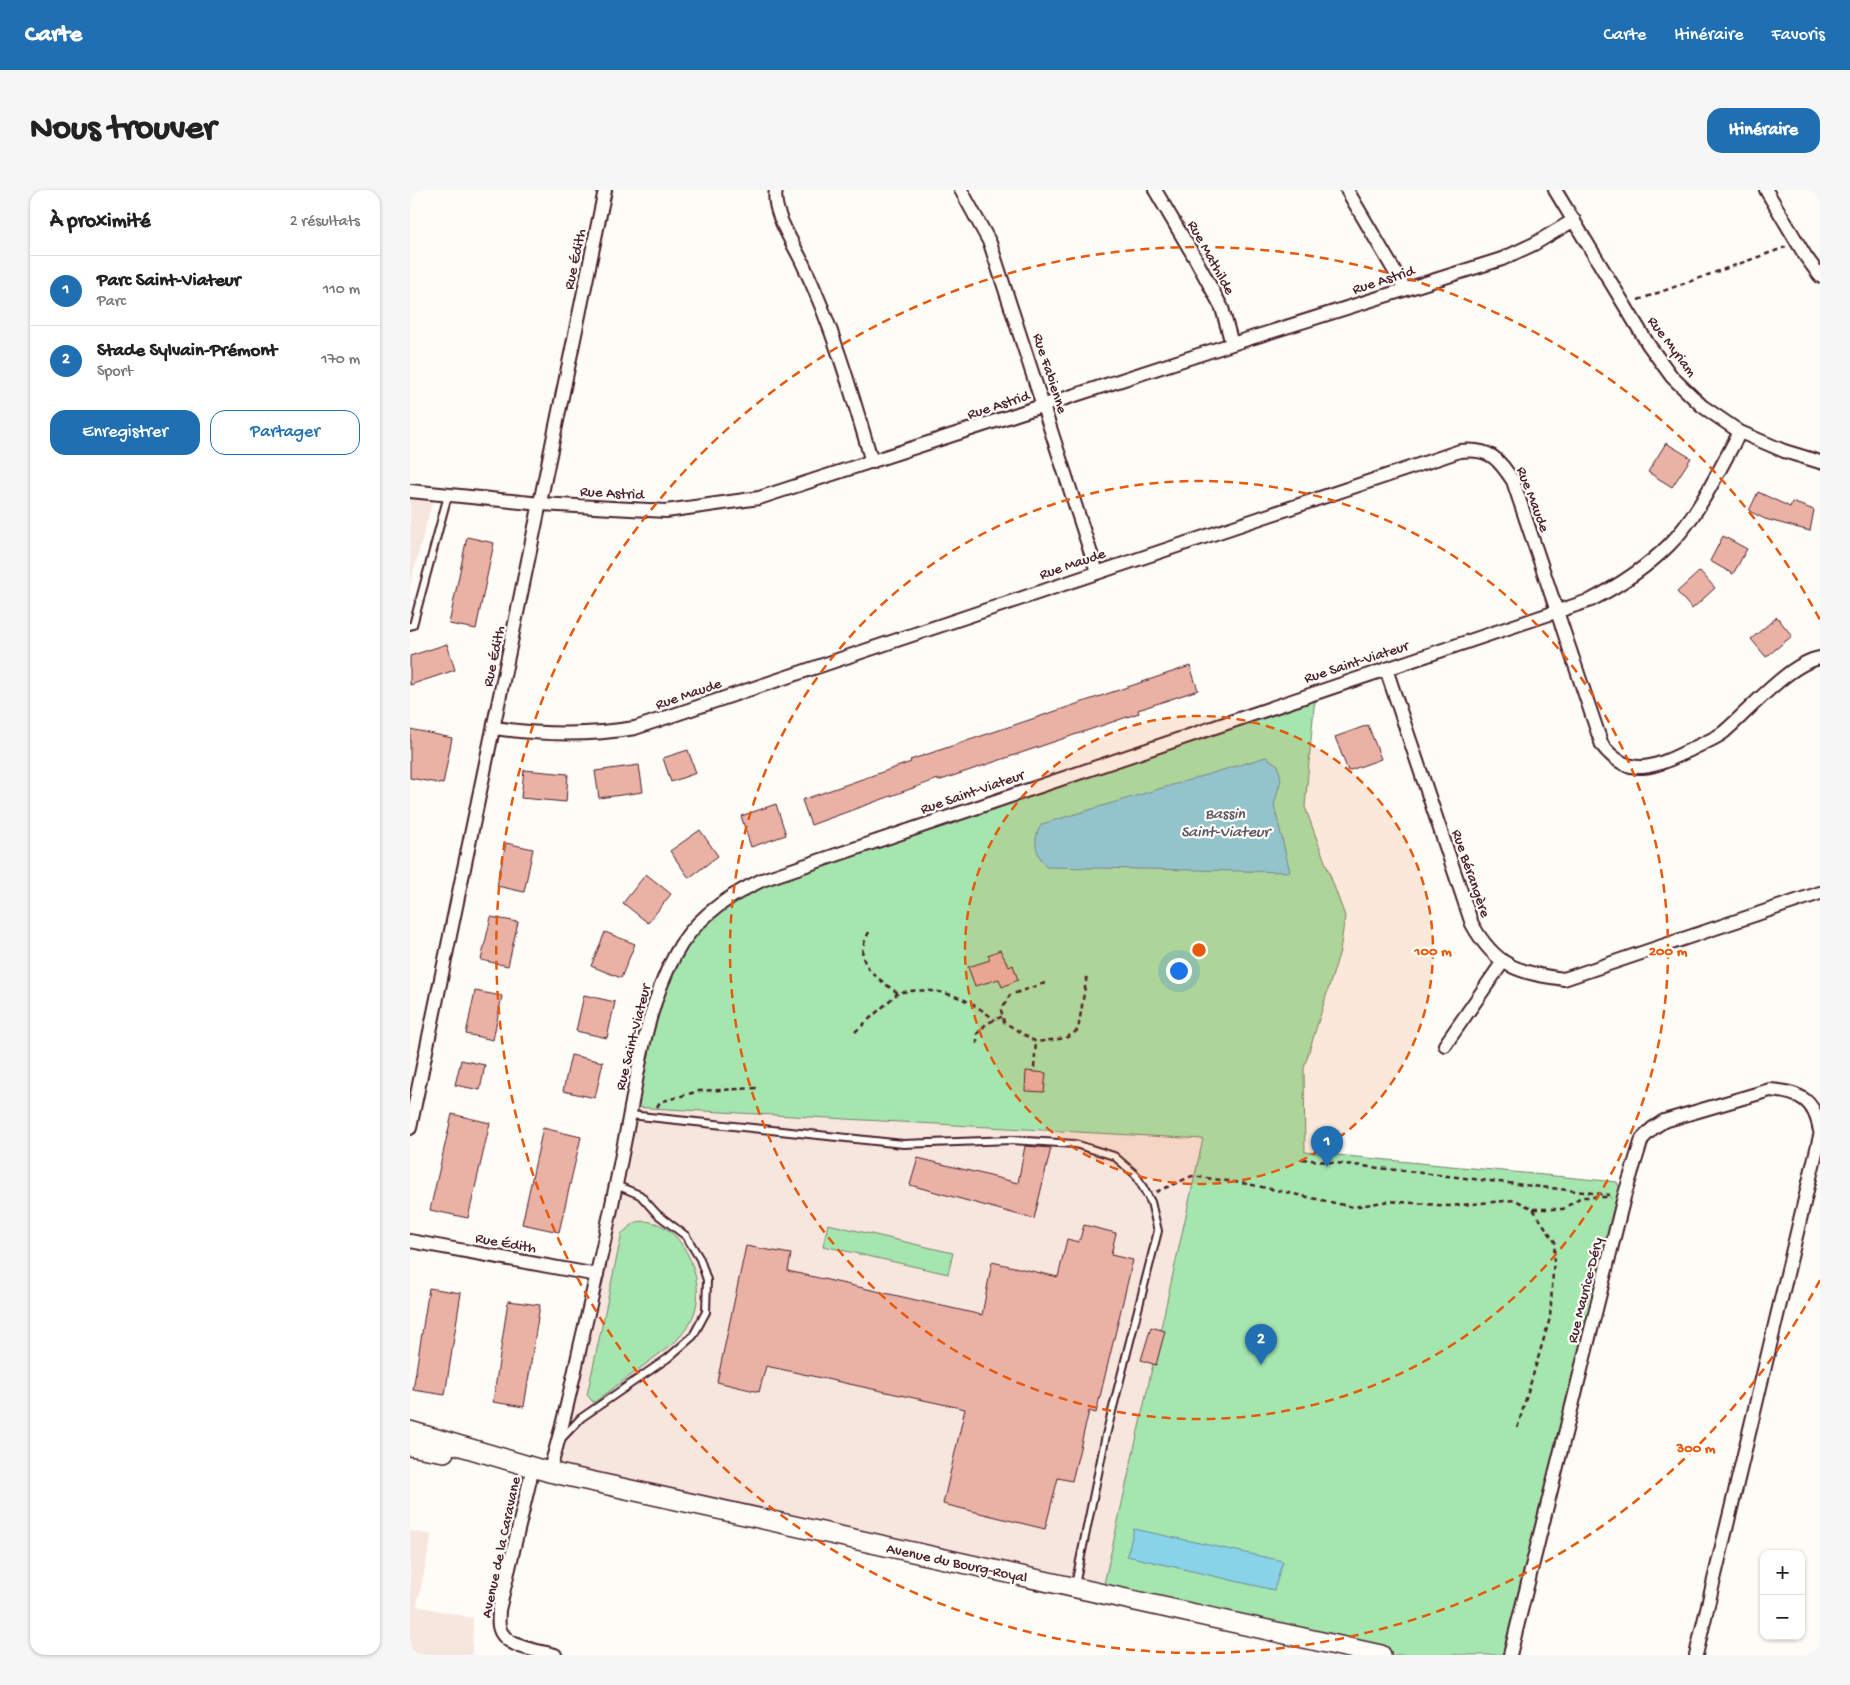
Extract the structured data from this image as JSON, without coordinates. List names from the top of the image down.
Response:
{
  "streets": {
    "main road": ["Avenue du Bourg-Royal"],
    "street": [
      "Rue Mathilde",
      "Rue Édith",
      "Rue Astrid",
      "Rue Myriam",
      "Rue Fabienne",
      "Rue Maude",
      "Rue Saint-Viateur",
      "Rue Bérangère",
      "Rue Maurice-Déry",
      "Avenue de la Caravane"
    ]
  },
  "crossings": [
    ["Rue Mathilde", "Rue Astrid"],
    ["Rue Édith", "Rue Astrid"],
    ["Rue Édith", "Rue Maude"],
    ["Rue Édith", "Rue Saint-Viateur"],
    ["Rue Astrid", "Rue Myriam"],
    ["Rue Astrid", "Rue Fabienne"],
    ["Rue Myriam", "Rue Saint-Viateur"],
    ["Rue Fabienne", "Rue Maude"],
    ["Rue Maude", "Rue Saint-Viateur"],
    ["Rue Saint-Viateur", "Rue Bérangère"],
    ["Rue Saint-Viateur", "Avenue de la Caravane"],
    ["Rue Saint-Viateur", "Avenue du Bourg-Royal"],
    ["Avenue de la Caravane", "Avenue du Bourg-Royal"]
  ],
  "water": ["Bassin Saint-Viateur"],
  "page": {
    "header": "Carte",
    "nav": ["Carte", "Itinéraire", "Favoris"],
    "buttons": [
      "Itinéraire",
      ["Enregistrer", "Partager"]
    ],
    "title": "Nous trouver",
    "heading": ["À proximité", "2 résultats"],
    "list": [
      {
        "mark": "1",
        "name": "Parc Saint-Viateur",
        "note": "Parc",
        "value": "110 m"
      },
      {
        "mark": "2",
        "name": "Stade Sylvain-Prémont",
        "note": "Sport",
        "value": "170 m"
      }
    ],
    "pins": ["1", "2"],
    "map_buttons": ["+", "−"]
  },
  "rings": ["100 m", "200 m", "300 m"]
}
